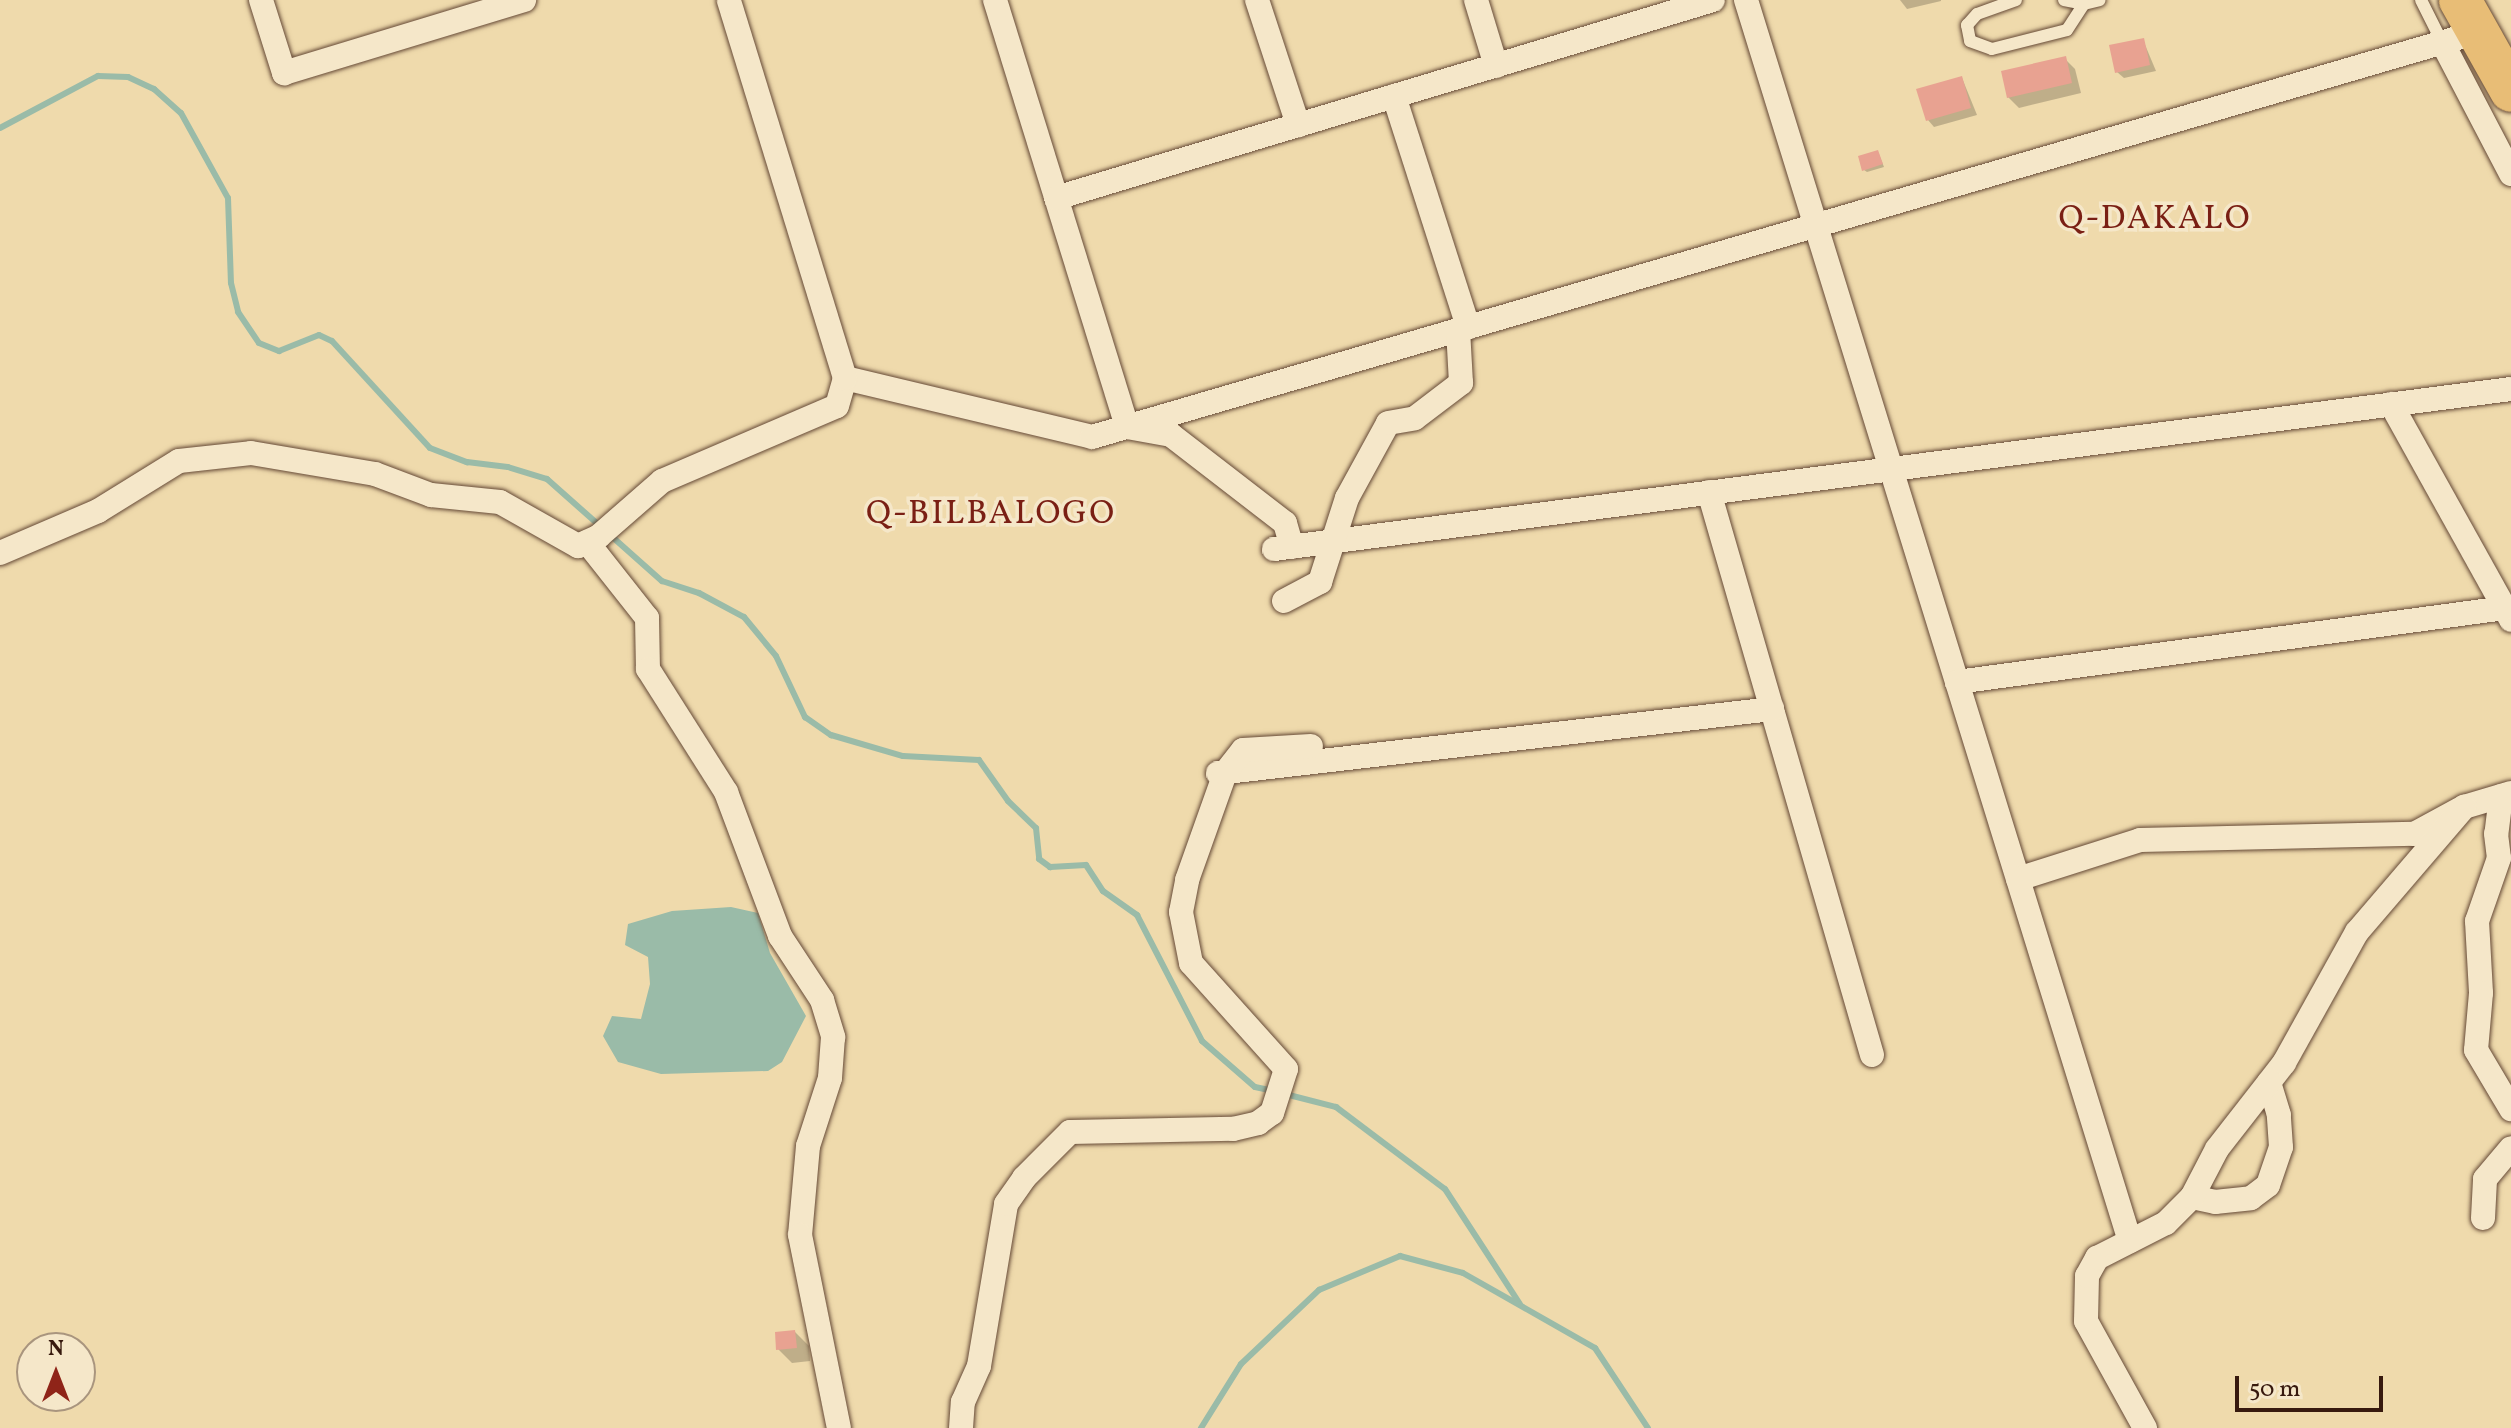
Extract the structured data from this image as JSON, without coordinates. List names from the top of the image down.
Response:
{
  "districts": ["Q-DAKALO", "Q-BILBALOGO"],
  "scale_bar": "50 m",
  "north": "top"
}
